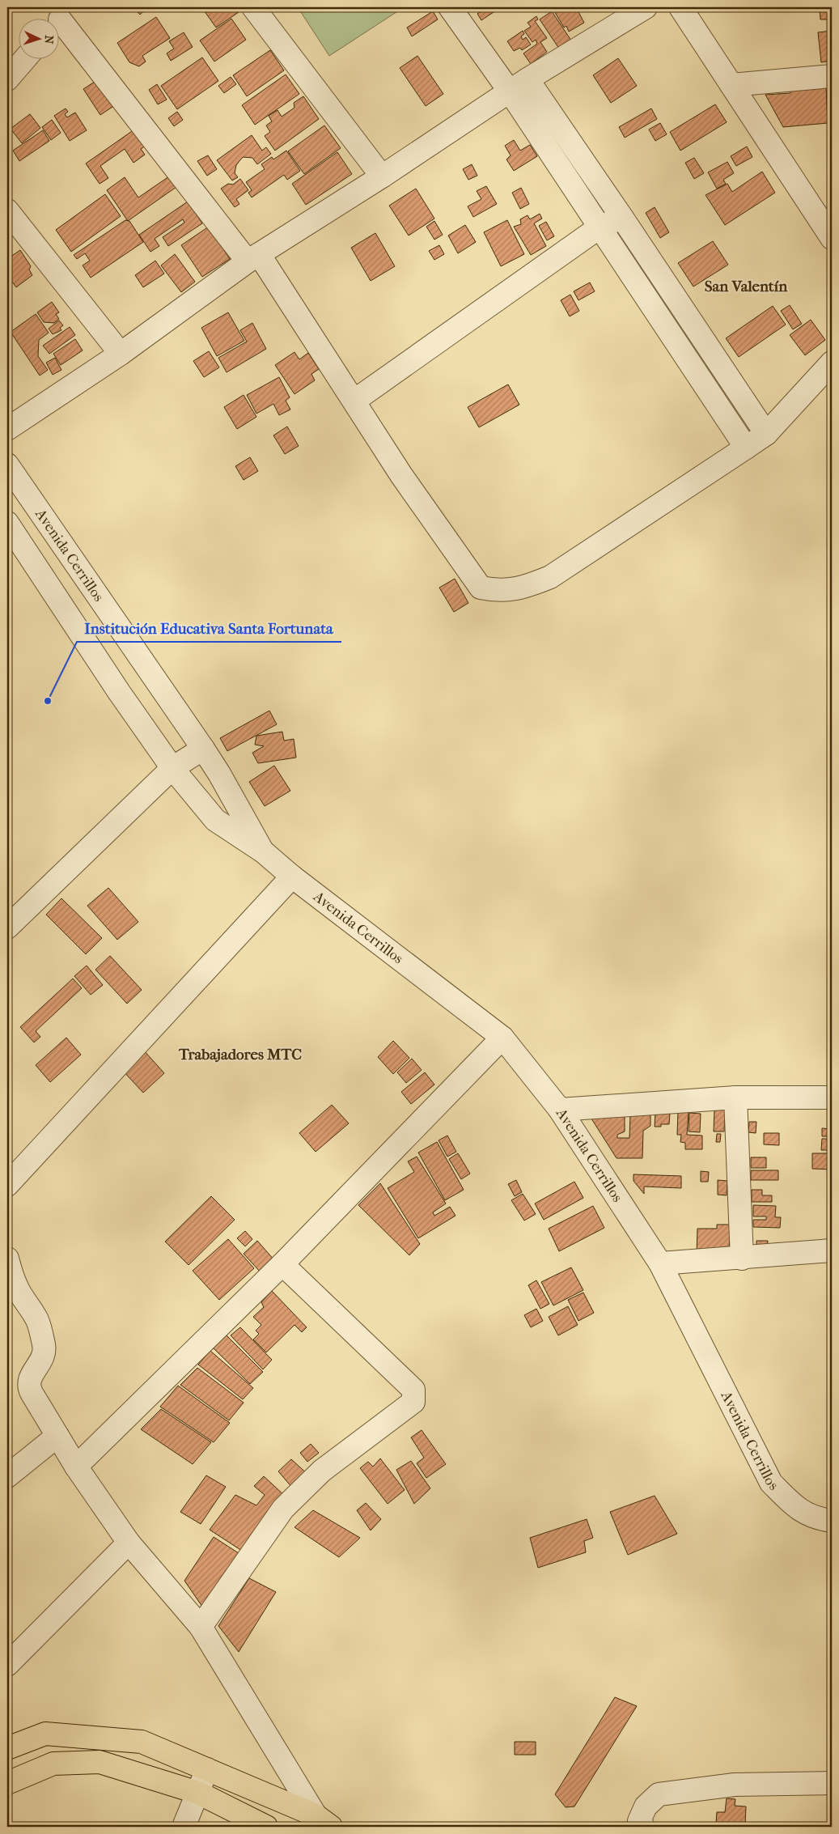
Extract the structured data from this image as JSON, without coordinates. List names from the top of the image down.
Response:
{
  "streets": {
    "street": ["Avenida Cerrillos"]
  },
  "districts": ["San Valentín", "Trabajadores MTC"],
  "places": ["Institución Educativa Santa Fortunata"],
  "north": "right"
}
